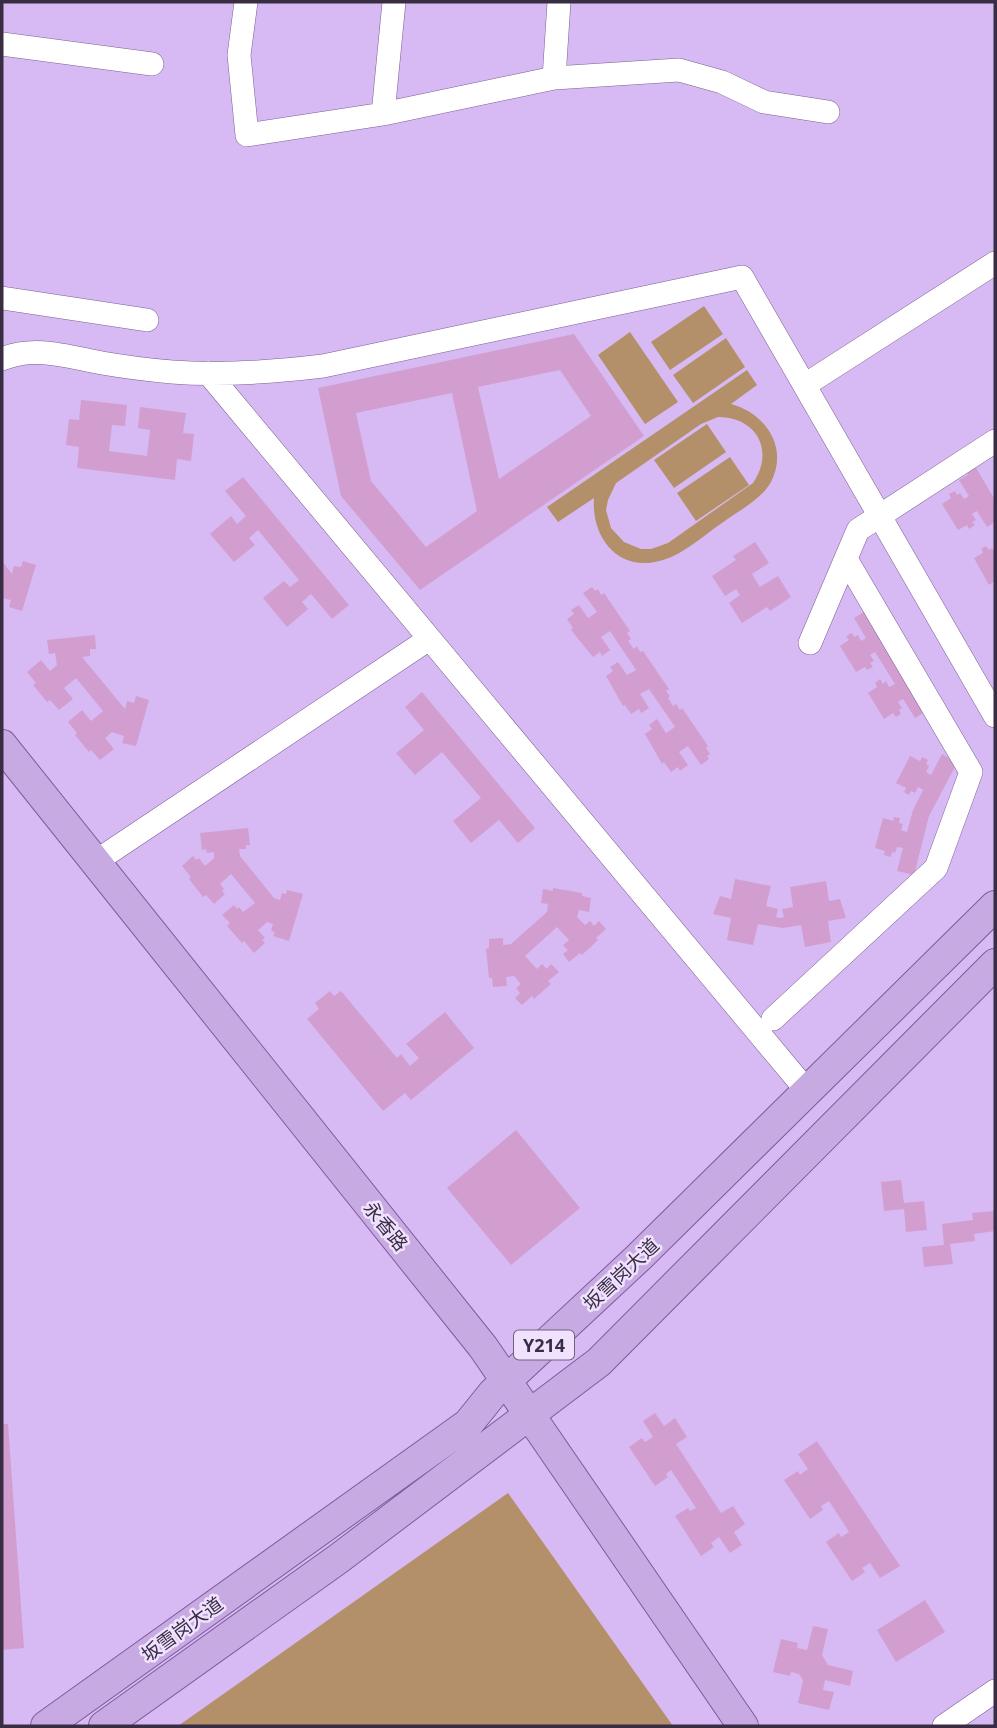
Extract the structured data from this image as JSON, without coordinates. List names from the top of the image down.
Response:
{
  "streets": {
    "main road": ["永香路", "坂雪岗大道", "Y214"]
  },
  "crossings": [
    ["永香路", "坂雪岗大道"]
  ]
}
